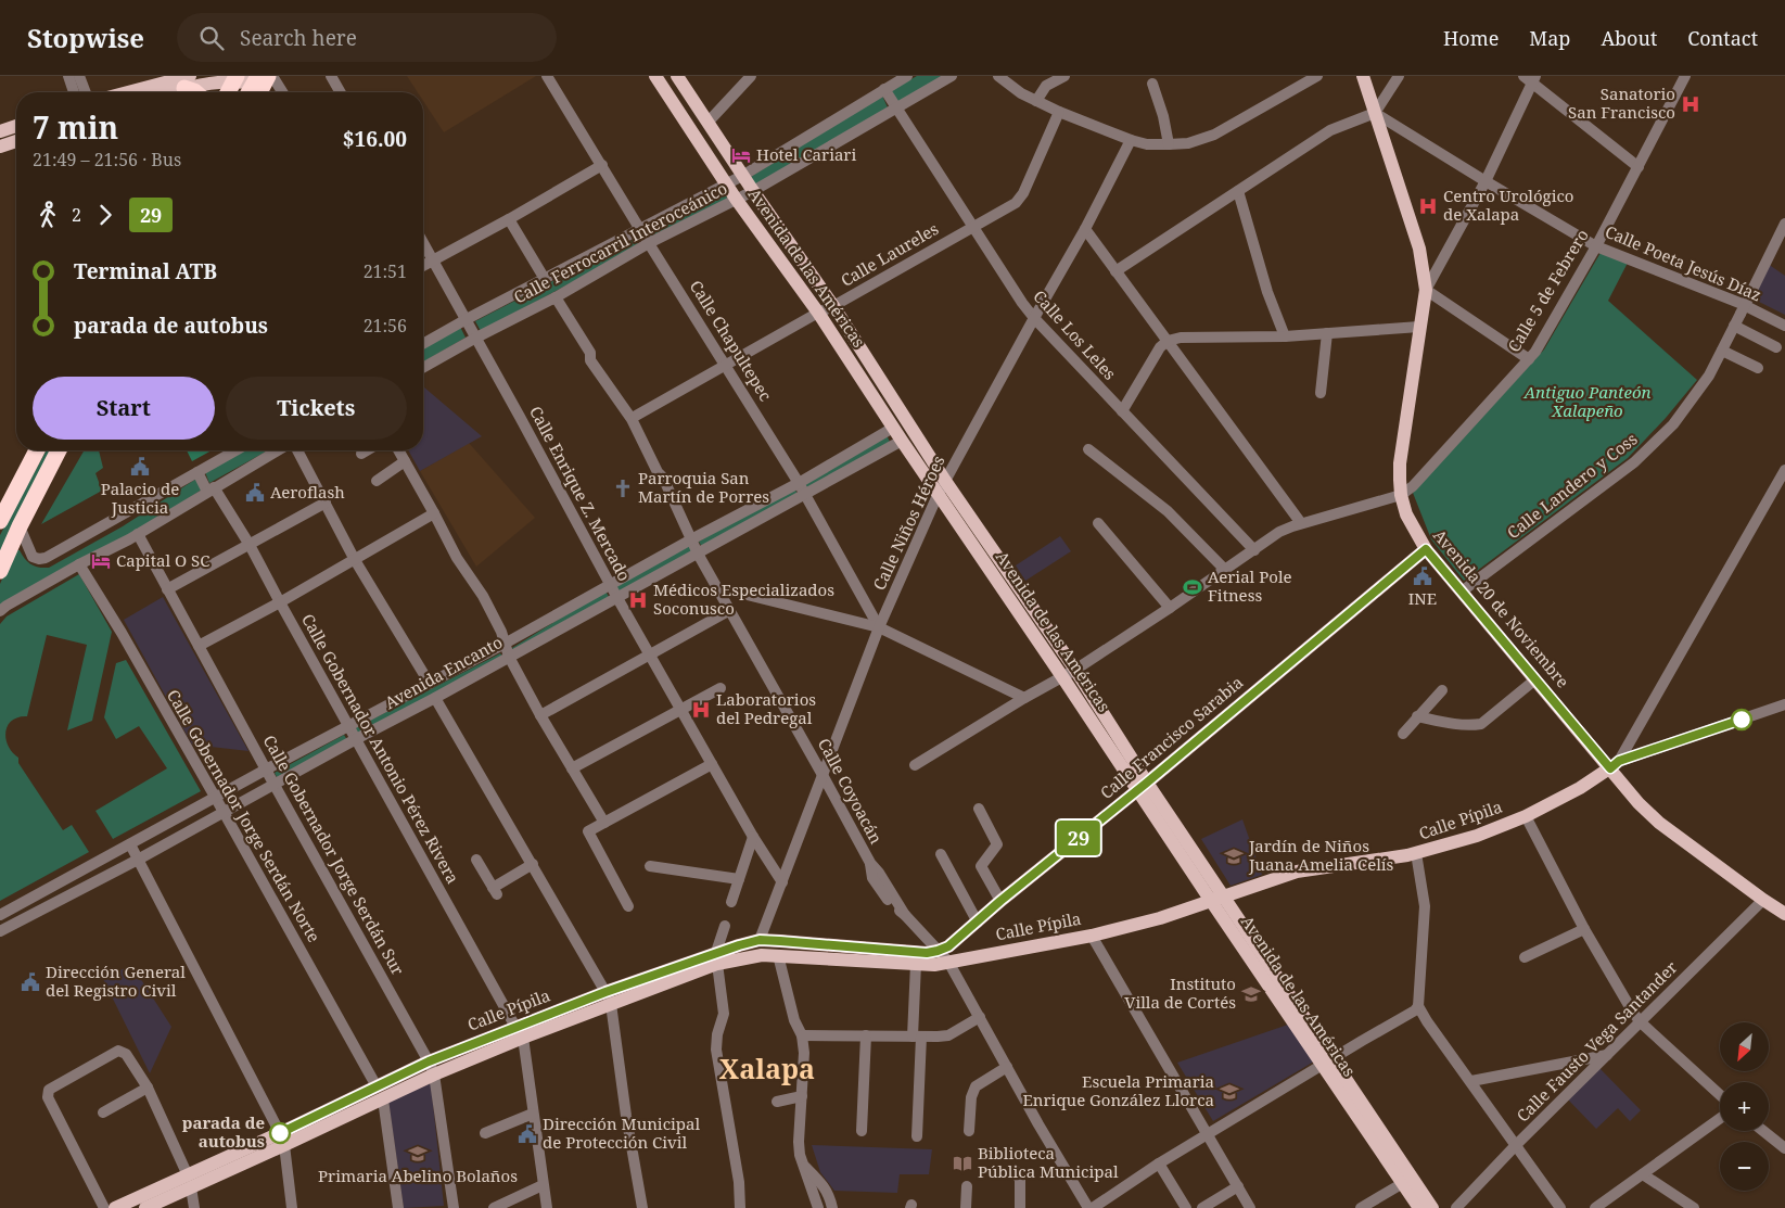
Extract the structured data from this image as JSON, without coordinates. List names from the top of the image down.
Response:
{
  "streets": {
    "main road": [
      "Avenida de las Américas",
      "Avenida 20 de Noviembre",
      "Calle Francisco Sarabia",
      "Calle Pípila"
    ],
    "street": [
      "Calle Ferrocarril Interoceánico",
      "Calle Laureles",
      "Calle Poeta Jesús Díaz",
      "Calle 5 de Febrero",
      "Calle Los Leles",
      "Calle Chapultepec",
      "Calle Landero y Coss",
      "Calle Enrique Z. Mercado",
      "Calle Niños Héroes",
      "Avenida Encanto",
      "Calle Gobernador Antonio Pérez Rivera",
      "Calle Coyoacán",
      "Calle Gobernador Jorge Serdán Norte",
      "Calle Gobernador Jorge Serdán Sur",
      "Calle Fausto Vega Santander"
    ]
  },
  "crossings": [
    ["Calle Ferrocarril Interoceánico", "Avenida de las Américas"],
    ["Calle Ferrocarril Interoceánico", "Calle Los Leles"],
    ["Calle Ferrocarril Interoceánico", "Calle Chapultepec"],
    ["Calle Ferrocarril Interoceánico", "Calle Enrique Z. Mercado"],
    ["Calle Ferrocarril Interoceánico", "Calle Coyoacán"],
    ["Calle Laureles", "Avenida de las Américas"],
    ["Calle Laureles", "Calle Los Leles"],
    ["Calle Laureles", "Calle Chapultepec"],
    ["Calle Laureles", "Calle Coyoacán"],
    ["Calle Poeta Jesús Díaz", "Calle 5 de Febrero"],
    ["Calle Poeta Jesús Díaz", "Avenida 20 de Noviembre"],
    ["Avenida de las Américas", "Calle Niños Héroes"],
    ["Avenida de las Américas", "Avenida Encanto"],
    ["Avenida de las Américas", "Calle Francisco Sarabia"],
    ["Avenida de las Américas", "Calle Pípila"],
    ["Calle 5 de Febrero", "Avenida 20 de Noviembre"],
    ["Calle Los Leles", "Calle Niños Héroes"],
    ["Calle Chapultepec", "Calle Niños Héroes"],
    ["Calle Chapultepec", "Avenida Encanto"],
    ["Calle Landero y Coss", "Avenida 20 de Noviembre"],
    ["Calle Enrique Z. Mercado", "Calle Niños Héroes"],
    ["Calle Enrique Z. Mercado", "Avenida Encanto"],
    ["Calle Niños Héroes", "Calle Coyoacán"],
    ["Calle Niños Héroes", "Calle Pípila"],
    ["Avenida 20 de Noviembre", "Calle Francisco Sarabia"],
    ["Avenida 20 de Noviembre", "Calle Pípila"],
    ["Avenida 20 de Noviembre", "Calle Fausto Vega Santander"],
    ["Avenida Encanto", "Calle Gobernador Antonio Pérez Rivera"],
    ["Avenida Encanto", "Calle Coyoacán"],
    ["Avenida Encanto", "Calle Gobernador Jorge Serdán Norte"],
    ["Avenida Encanto", "Calle Gobernador Jorge Serdán Sur"],
    ["Calle Francisco Sarabia", "Calle Coyoacán"],
    ["Calle Francisco Sarabia", "Calle Pípila"],
    ["Calle Gobernador Antonio Pérez Rivera", "Calle Pípila"],
    ["Calle Coyoacán", "Calle Pípila"],
    ["Calle Gobernador Jorge Serdán Norte", "Calle Pípila"],
    ["Calle Pípila", "Calle Gobernador Jorge Serdán Sur"]
  ],
  "districts": ["Xalapa"],
  "parks": ["Antiguo Panteón Xalapeño"],
  "places": {
    "hospital": [
      "Sanatorio San Francisco",
      "Centro Urológico de Xalapa",
      "Médicos Especializados Soconusco",
      "Laboratorios del Pedregal"
    ],
    "hotel": ["Hotel Cariari", "Capital O SC"],
    "public building": [
      "Palacio de Justicia",
      "Aeroflash",
      "INE",
      "Dirección General del Registro Civil",
      "Dirección Municipal de Protección Civil"
    ],
    "church": ["Parroquia San Martín de Porres"],
    "sports": ["Aerial Pole Fitness"],
    "school or university": [
      "Jardín de Niños Juana Amelia Celís",
      "Instituto Villa de Cortés",
      "Escuela Primaria Enrique González Llorca",
      "Primaria Abelino Bolaños"
    ],
    "other": ["parada de autobus"],
    "library": ["Biblioteca Pública Municipal"]
  },
  "lines": ["bus line 29"],
  "north": "bottom left",
  "page": {
    "header": "Stopwise",
    "search": "Search here",
    "nav": [
      "Home",
      "Map",
      "About",
      "Contact"
    ],
    "on_map": "29",
    "heading": ["7 min", "21:49 – 21:56 · Bus", "$16.00"],
    "legs": ["2", "29"],
    "list": [
      {
        "name": "Terminal ATB",
        "value": "21:51"
      },
      {
        "name": "parada de autobus",
        "value": "21:56"
      }
    ],
    "buttons": ["Start", "Tickets"],
    "map_buttons": ["+", "−"]
  }
}
